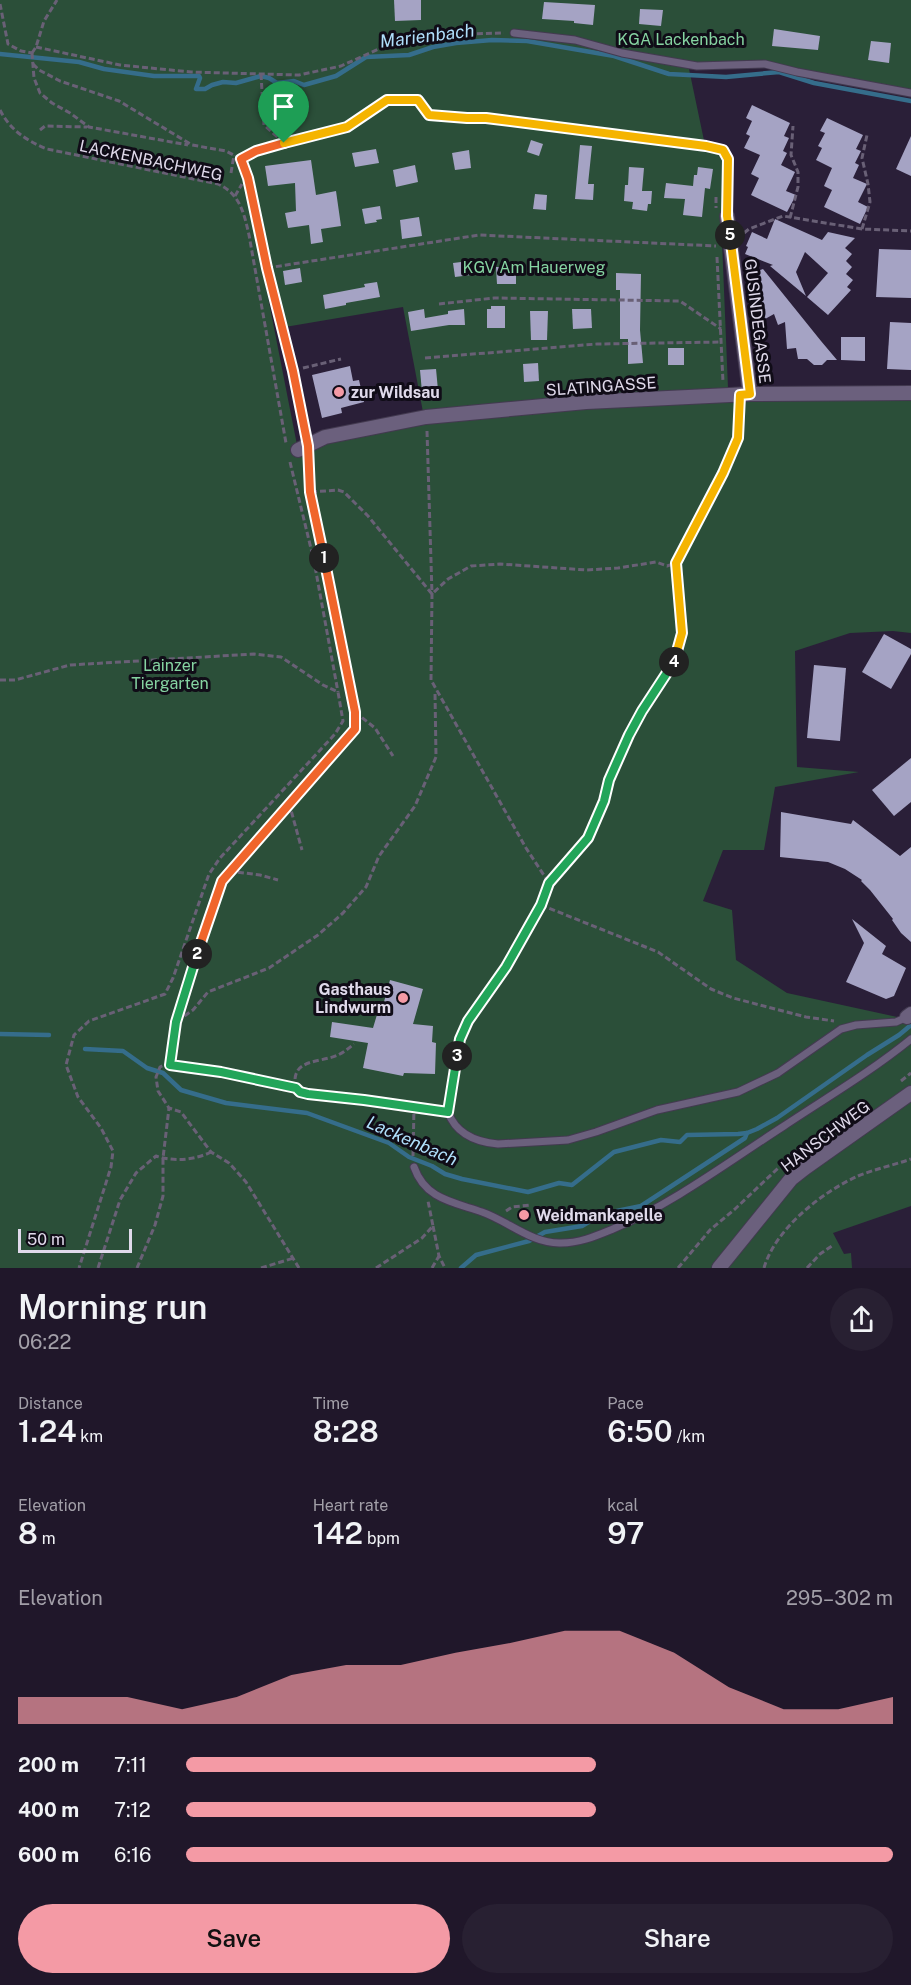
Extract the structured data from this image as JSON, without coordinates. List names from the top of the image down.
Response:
{
  "streets": {
    "street": ["GUSINDEGASSE", "SLATINGASSE", "HANSCHWEG"],
    "path": ["LACKENBACHWEG"]
  },
  "crossings": [
    ["LACKENBACHWEG", "SLATINGASSE"],
    ["GUSINDEGASSE", "SLATINGASSE"]
  ],
  "water": ["Marienbach", "Lackenbach"],
  "parks": ["KGA Lackenbach", "KGV Am Hauerweg", "Lainzer Tiergarten"],
  "places": ["zur Wildsau", "Gasthaus Lindwurm", "Weidmankapelle"],
  "scale_bar": "50 m",
  "page": {
    "pins": [
      "5",
      "1",
      "4",
      "2",
      "3"
    ],
    "scale": "50 m",
    "heading": ["Morning run", "06:22"],
    "stats": [
      ["Distance", "1.24 km"],
      ["Time", "8:28"],
      ["Pace", "6:50 /km"],
      ["Elevation", "8 m"],
      ["Heart rate", "142 bpm"],
      ["kcal", "97"]
    ],
    "chart": ["Elevation", "295–302 m"],
    "list": [
      {
        "name": "200 m",
        "note": "7:11"
      },
      {
        "name": "400 m",
        "note": "7:12"
      },
      {
        "name": "600 m",
        "note": "6:16"
      }
    ],
    "buttons": ["Save", "Share"]
  }
}
